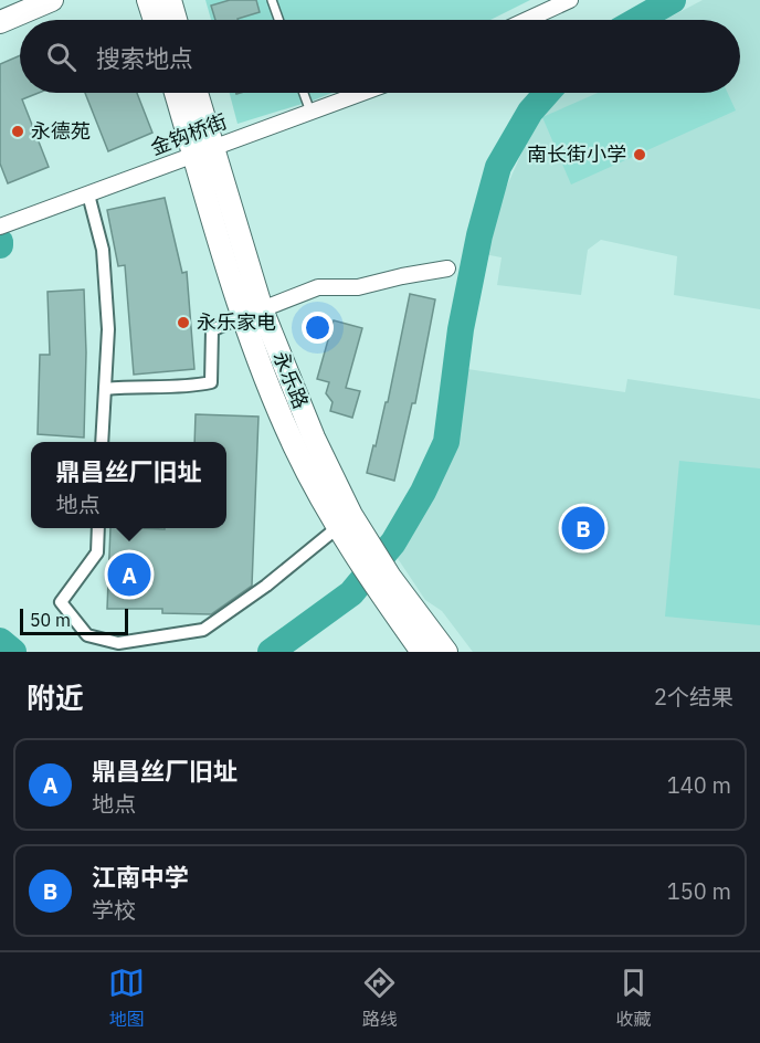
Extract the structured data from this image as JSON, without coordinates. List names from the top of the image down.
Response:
{
  "streets": {
    "main road": ["永乐路"],
    "street": ["金钩桥街"]
  },
  "crossings": [
    ["金钩桥街", "永乐路"]
  ],
  "places": ["永德苑", "南长街小学", "永乐家电"],
  "scale_bar": "50 m",
  "page": {
    "search": "搜索地点",
    "popup": ["鼎昌丝厂旧址", "地点"],
    "pins": ["B", "A"],
    "scale": "50 m",
    "heading": ["附近", "2个结果"],
    "list": [
      {
        "mark": "A",
        "name": "鼎昌丝厂旧址",
        "note": "地点",
        "value": "140 m"
      },
      {
        "mark": "B",
        "name": "江南中学",
        "note": "学校",
        "value": "150 m"
      }
    ],
    "nav": ["地图", "路线", "收藏"]
  }
}
